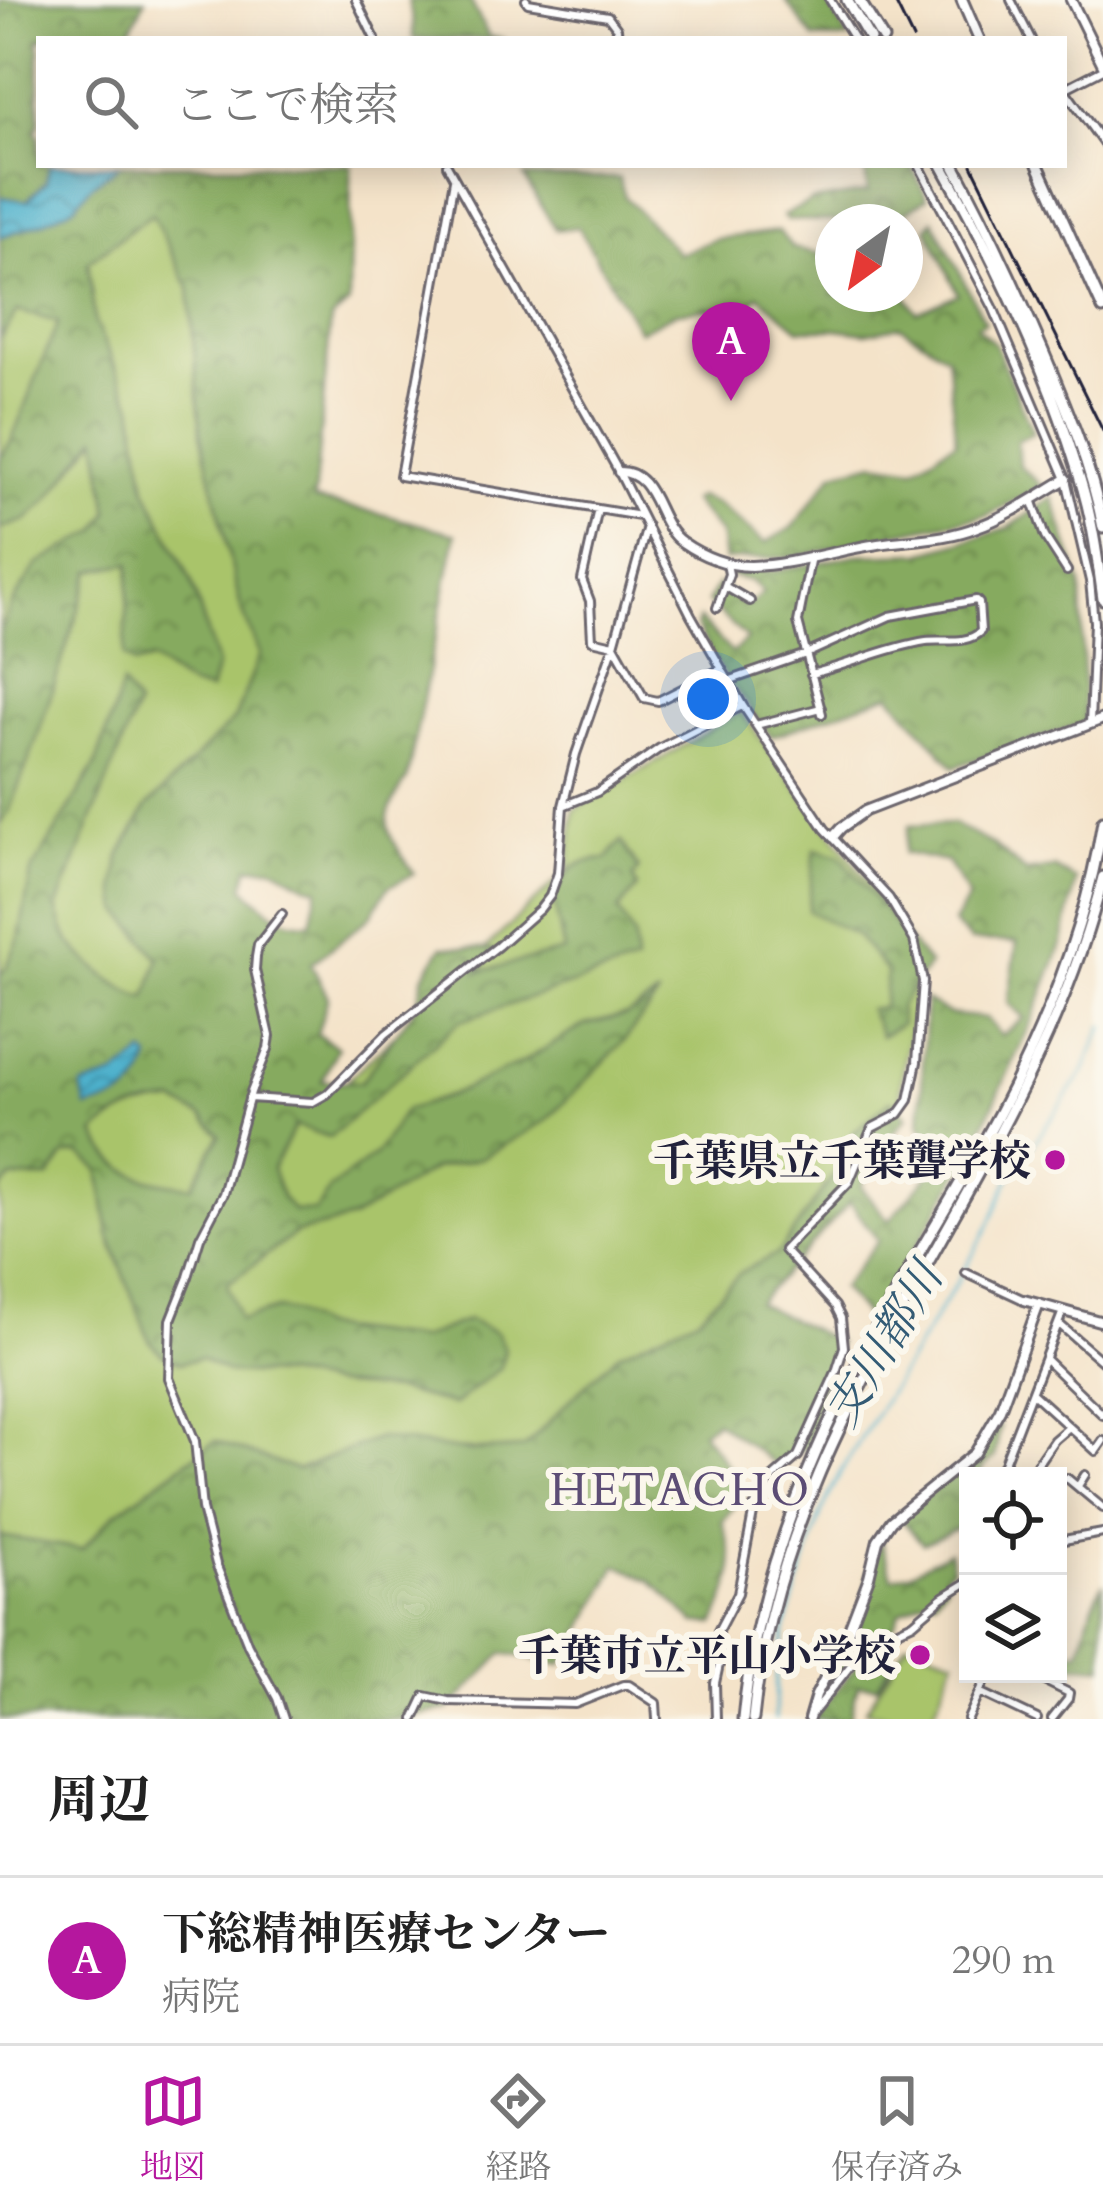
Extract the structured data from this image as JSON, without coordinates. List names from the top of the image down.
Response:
{
  "districts": ["HETACHO"],
  "water": ["支川都川"],
  "places": ["千葉県立千葉聾学校", "千葉市立平山小学校"],
  "north": "bottom left",
  "page": {
    "search": "ここで検索",
    "pins": "A",
    "heading": "周辺",
    "list": [
      {
        "mark": "A",
        "name": "下総精神医療センター",
        "note": "病院",
        "value": "290 m"
      }
    ],
    "nav": ["地図", "経路", "保存済み"]
  }
}
